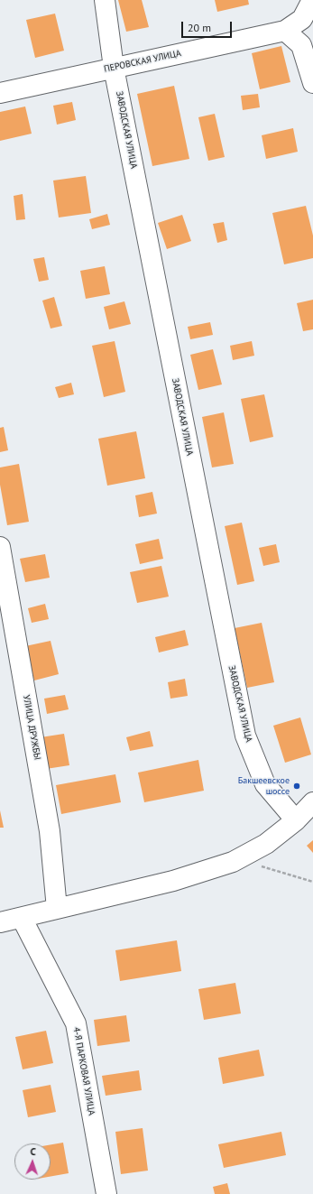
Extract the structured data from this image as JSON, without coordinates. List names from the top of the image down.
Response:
{
  "streets": {
    "street": [
      "ПЕРОВСКАЯ УЛИЦА",
      "ЗАВОДСКАЯ УЛИЦА",
      "УЛИЦА ДРУЖБЫ",
      "4-Я ПАРКОВАЯ УЛИЦА"
    ]
  },
  "crossings": [
    ["ПЕРОВСКАЯ УЛИЦА", "ЗАВОДСКАЯ УЛИЦА"]
  ],
  "places": ["Бакшеевское шоссе"],
  "scale_bar": "20 m",
  "north": "top"
}
